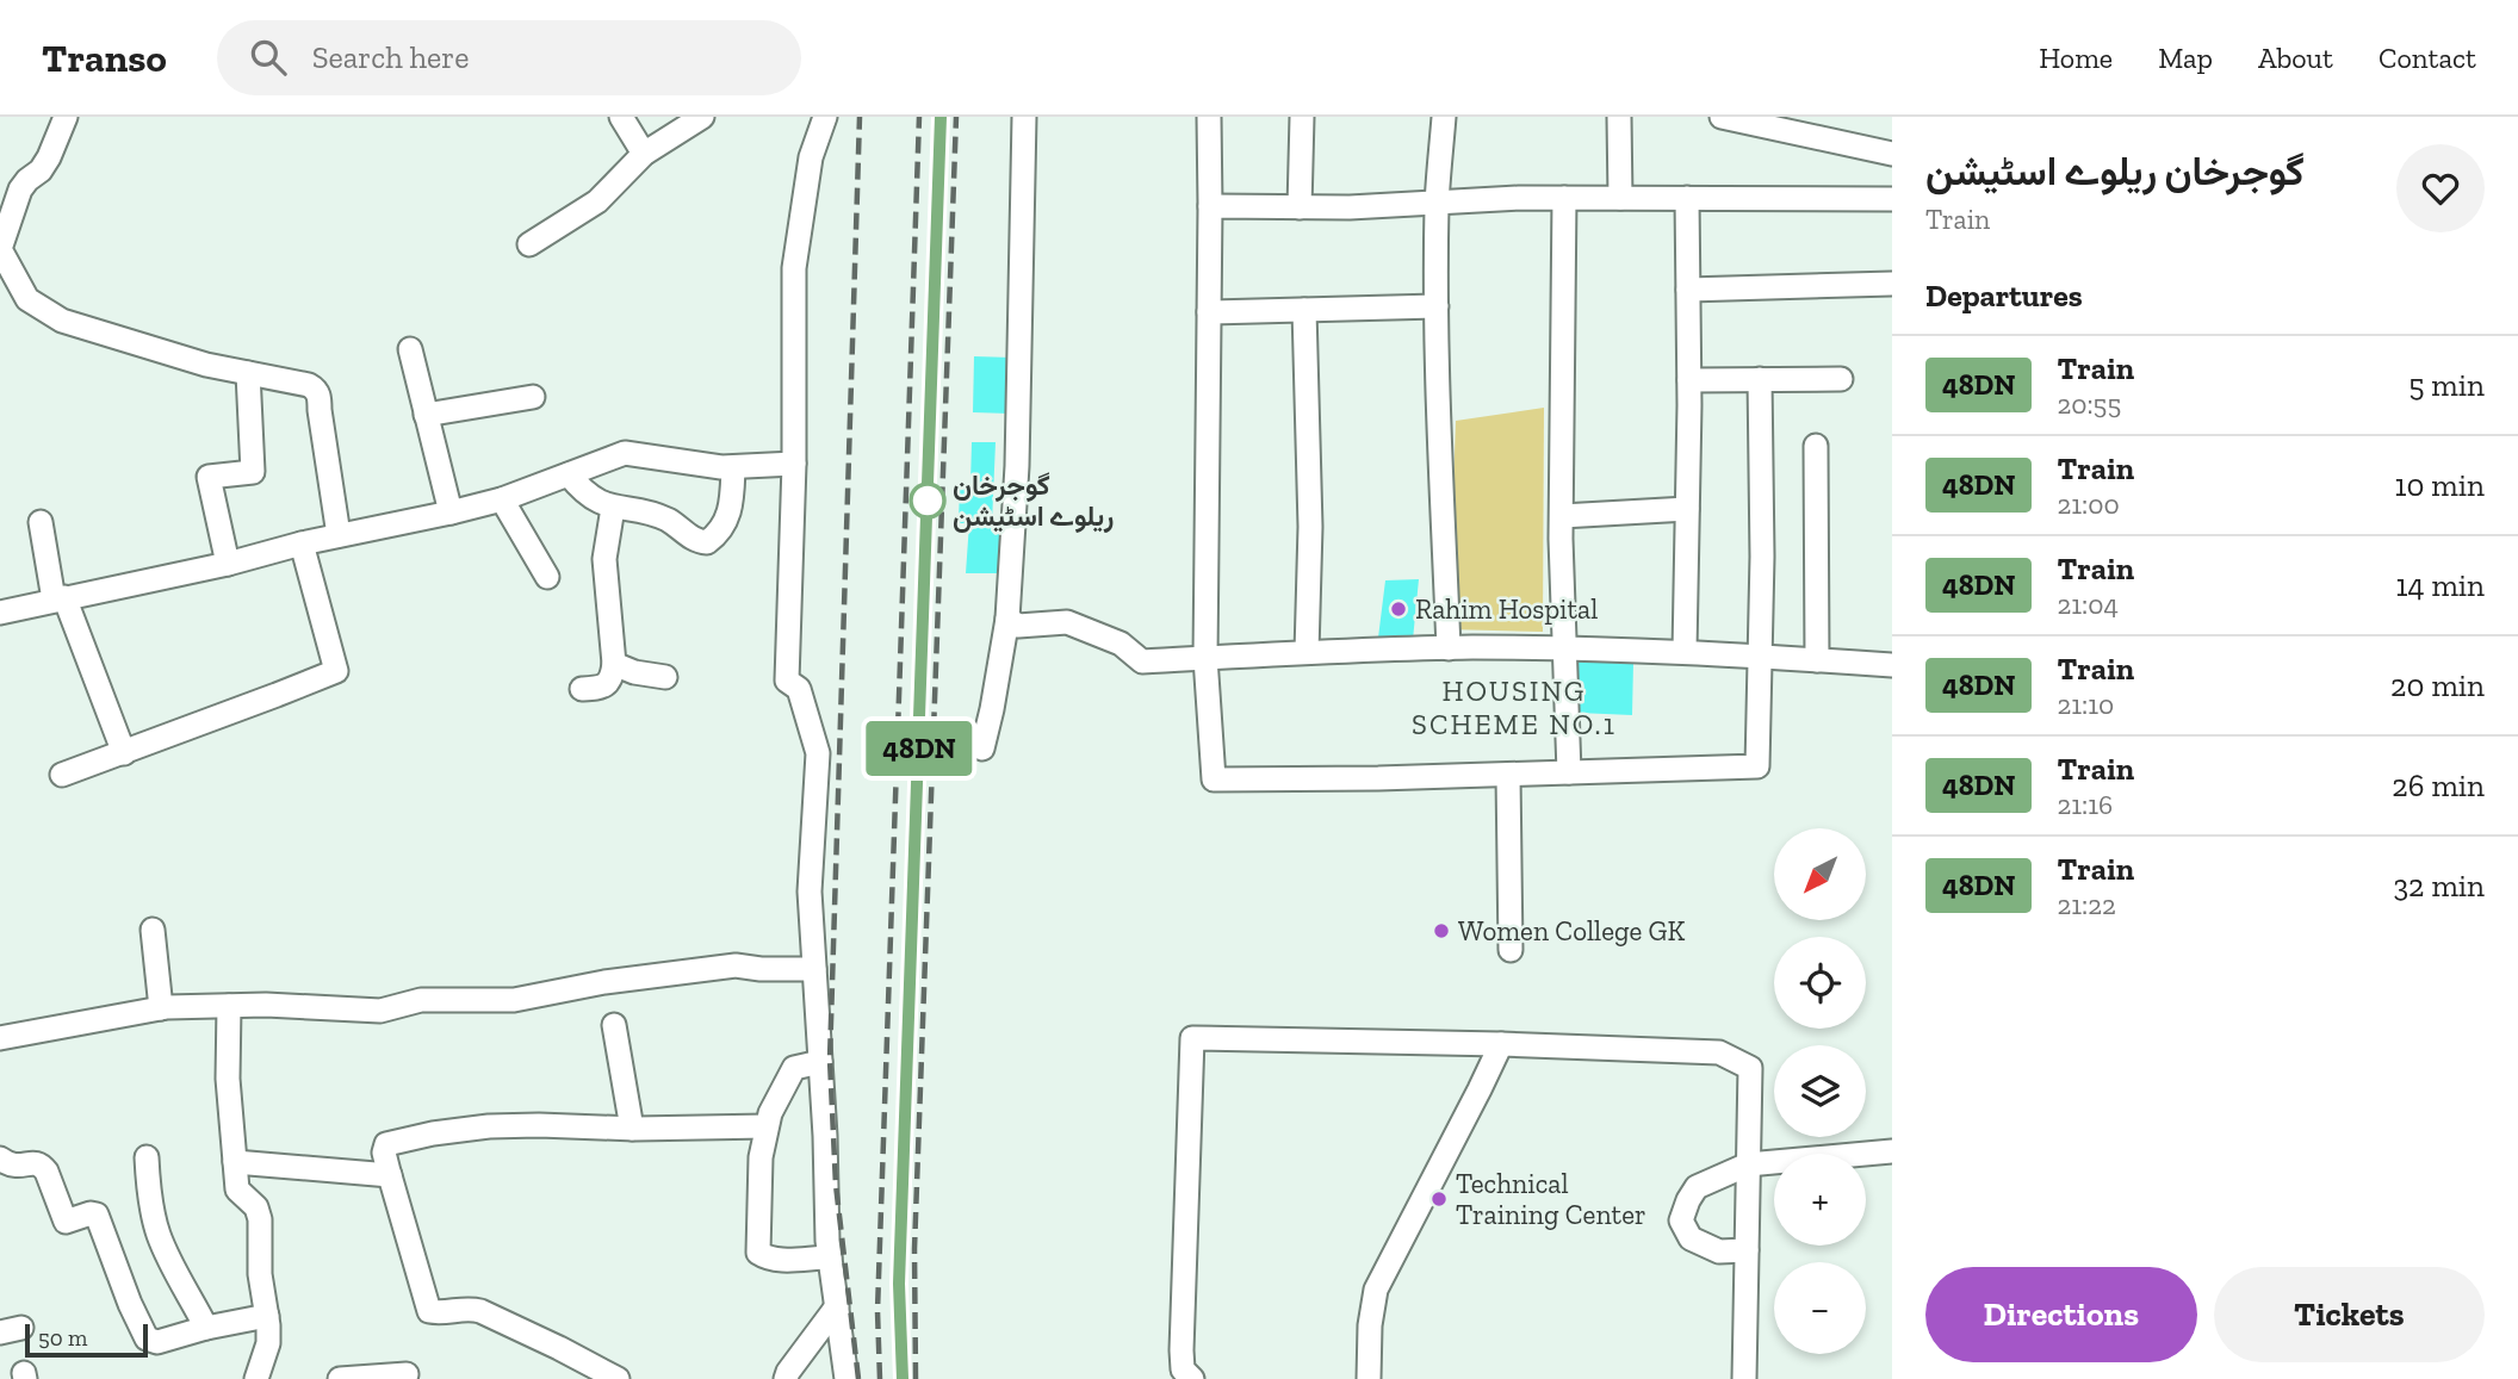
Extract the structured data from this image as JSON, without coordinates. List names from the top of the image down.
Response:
{
  "districts": ["HOUSING SCHEME NO.1"],
  "places": [
    "گوجرخان ریلوے اسٹیشن",
    "Rahim Hospital",
    "Women College GK",
    "Technical Training Center"
  ],
  "scale_bar": "50 m",
  "north": "bottom left",
  "page": {
    "header": "Transo",
    "search": "Search here",
    "nav": [
      "Home",
      "Map",
      "About",
      "Contact"
    ],
    "on_map": "48DN",
    "heading": [
      ["گوجرخان ریلوے اسٹیشن", "Train"],
      "Departures"
    ],
    "list": [
      {
        "mark": "48DN",
        "name": "Train",
        "note": "20:55",
        "value": "5 min"
      },
      {
        "mark": "48DN",
        "name": "Train",
        "note": "21:00",
        "value": "10 min"
      },
      {
        "mark": "48DN",
        "name": "Train",
        "note": "21:04",
        "value": "14 min"
      },
      {
        "mark": "48DN",
        "name": "Train",
        "note": "21:10",
        "value": "20 min"
      },
      {
        "mark": "48DN",
        "name": "Train",
        "note": "21:16",
        "value": "26 min"
      },
      {
        "mark": "48DN",
        "name": "Train",
        "note": "21:22",
        "value": "32 min"
      }
    ],
    "map_buttons": ["+", "−"],
    "buttons": ["Directions", "Tickets"],
    "scale": "50 m"
  }
}
